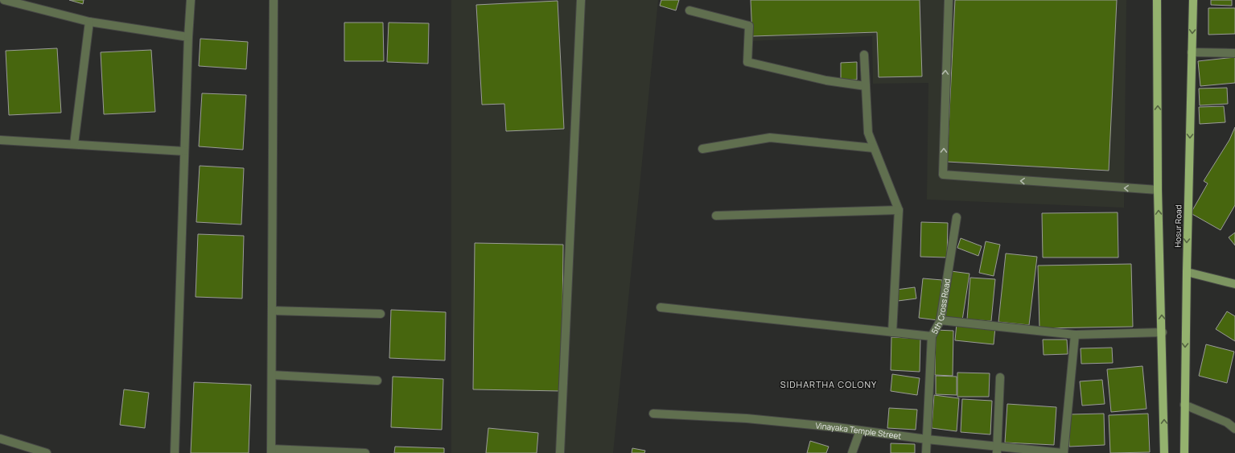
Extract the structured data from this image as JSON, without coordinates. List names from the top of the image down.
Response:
{
  "streets": {
    "main road": ["Hosur Road"],
    "street": ["5th Cross Road", "Vinayaka Temple Street"]
  },
  "crossings": [
    ["5th Cross Road", "Vinayaka Temple Street"]
  ],
  "districts": ["SIDHARTHA COLONY"]
}
